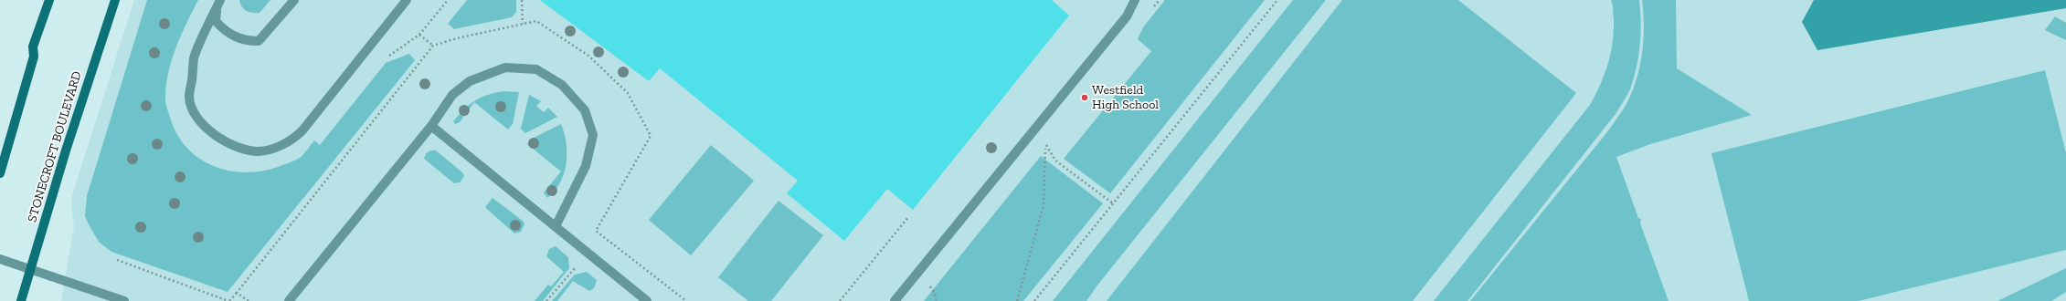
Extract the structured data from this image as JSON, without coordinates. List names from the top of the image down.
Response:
{
  "streets": {
    "main road": ["STONECROFT BOULEVARD"]
  },
  "places": ["Westfield High School"]
}
